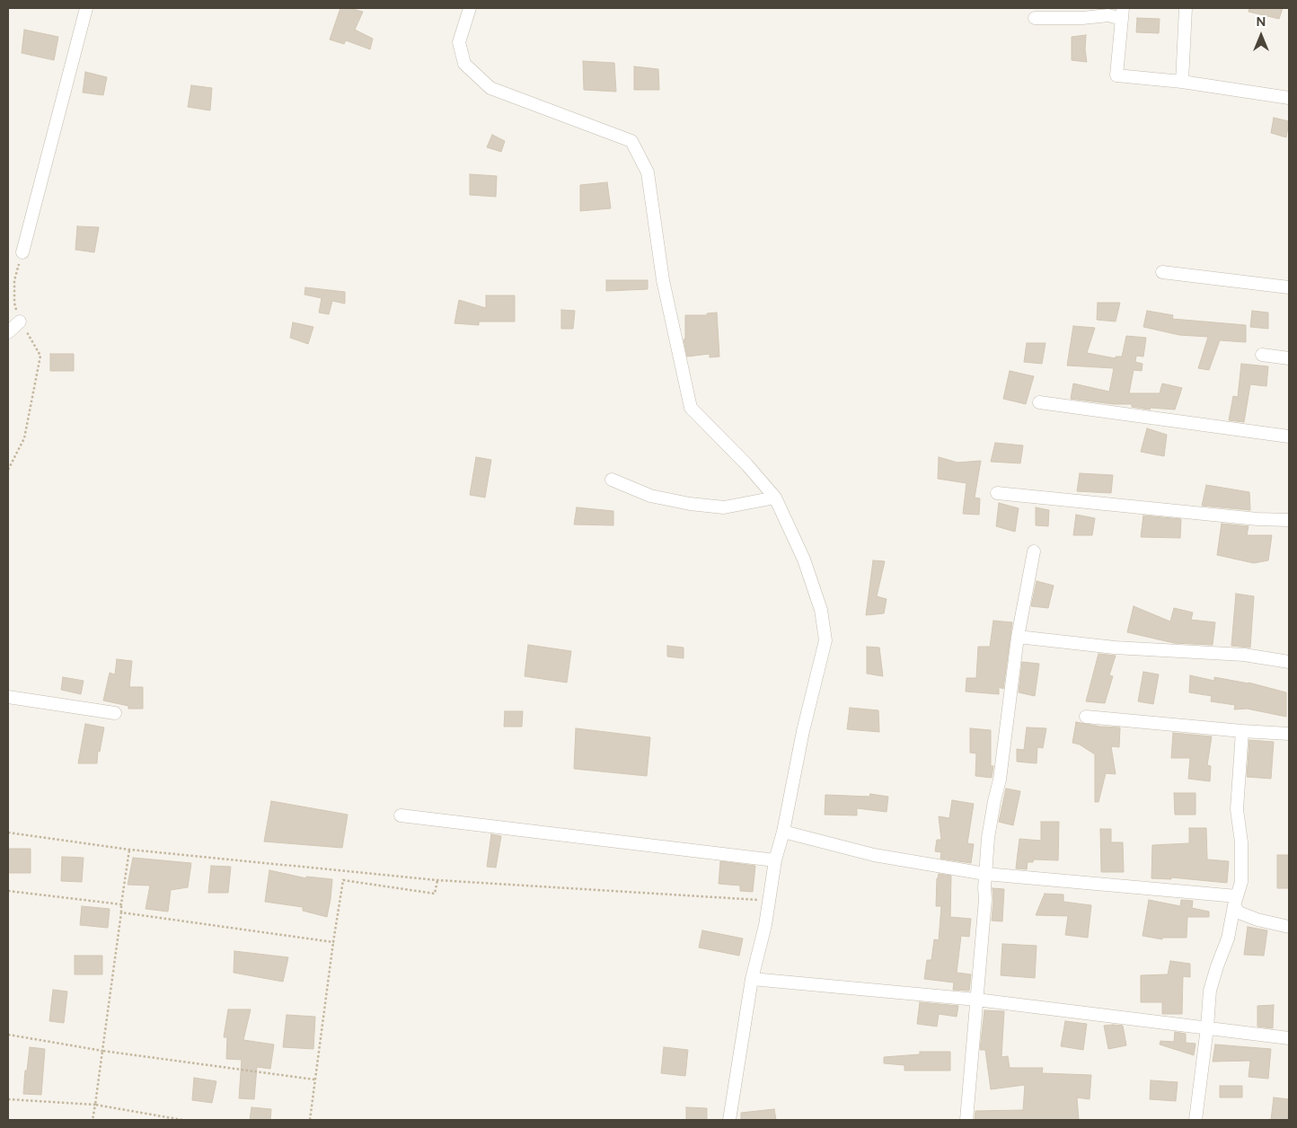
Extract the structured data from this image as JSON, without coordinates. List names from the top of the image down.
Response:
{
  "north": "top"
}
